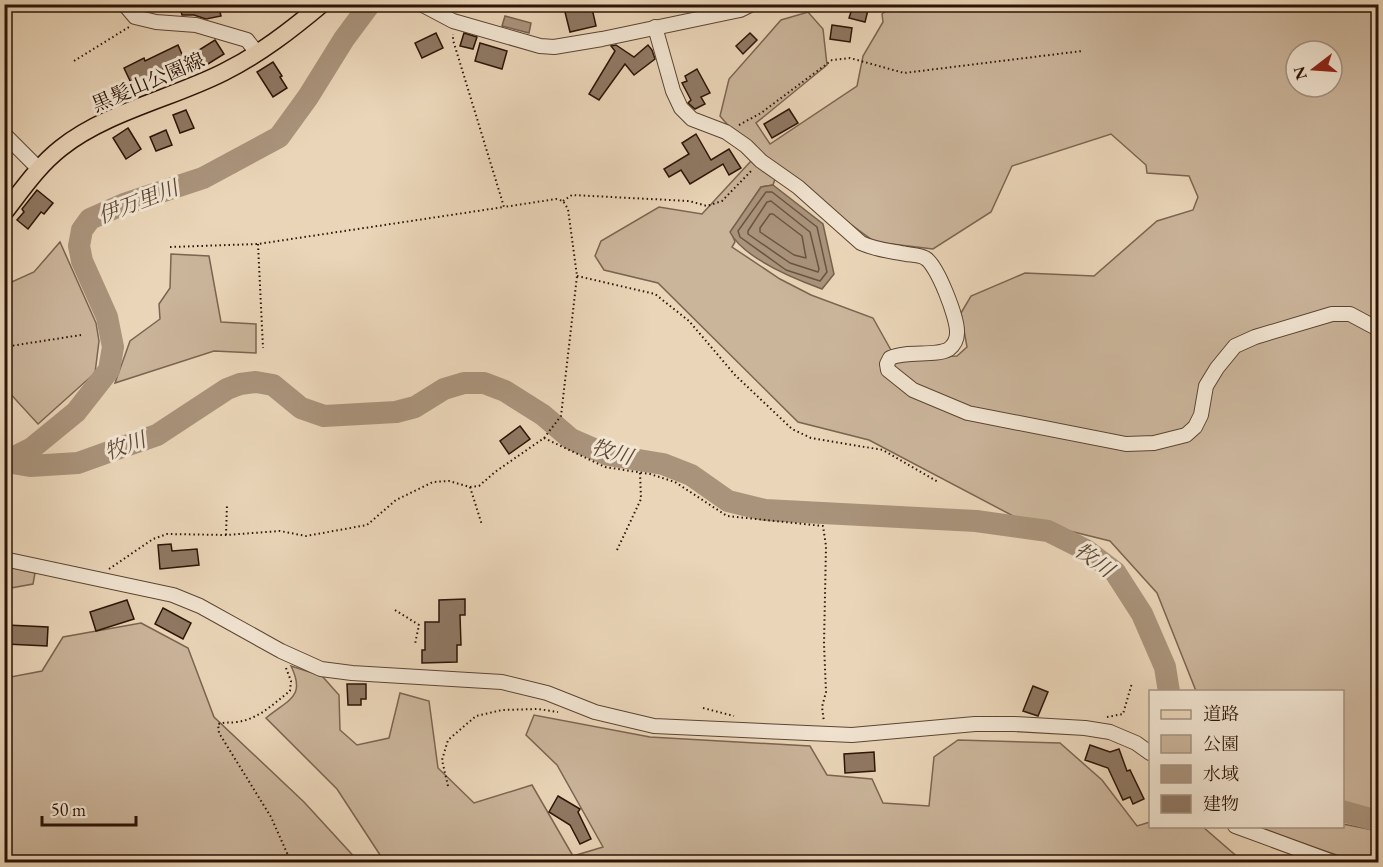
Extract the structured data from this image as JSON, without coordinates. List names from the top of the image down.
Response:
{
  "streets": {
    "main road": ["黒髪山公園線"]
  },
  "water": ["伊万里川", "牧川"],
  "legend": [
    "道路",
    "公園",
    "水域",
    "建物"
  ],
  "scale_bar": "50 m",
  "north": "left"
}
